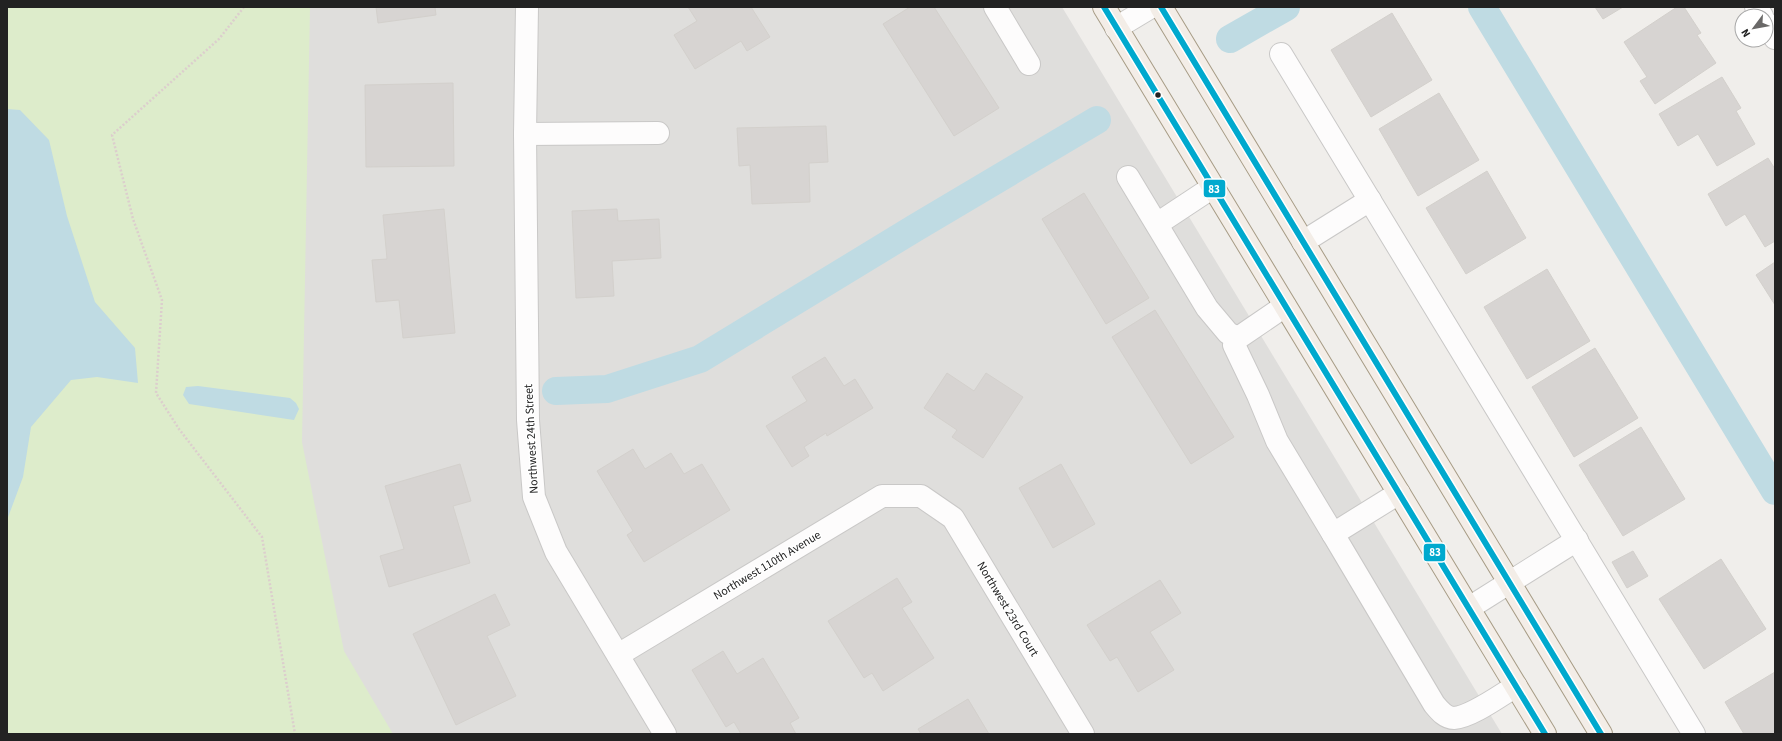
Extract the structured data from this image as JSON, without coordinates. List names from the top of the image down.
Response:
{
  "streets": {
    "street": ["Northwest 24th Street", "Northwest 110th Avenue", "Northwest 23rd Court"]
  },
  "crossings": [
    ["Northwest 24th Street", "Northwest 110th Avenue"],
    ["Northwest 110th Avenue", "Northwest 23rd Court"]
  ],
  "lines": ["transit line 83"],
  "north": "bottom left"
}
